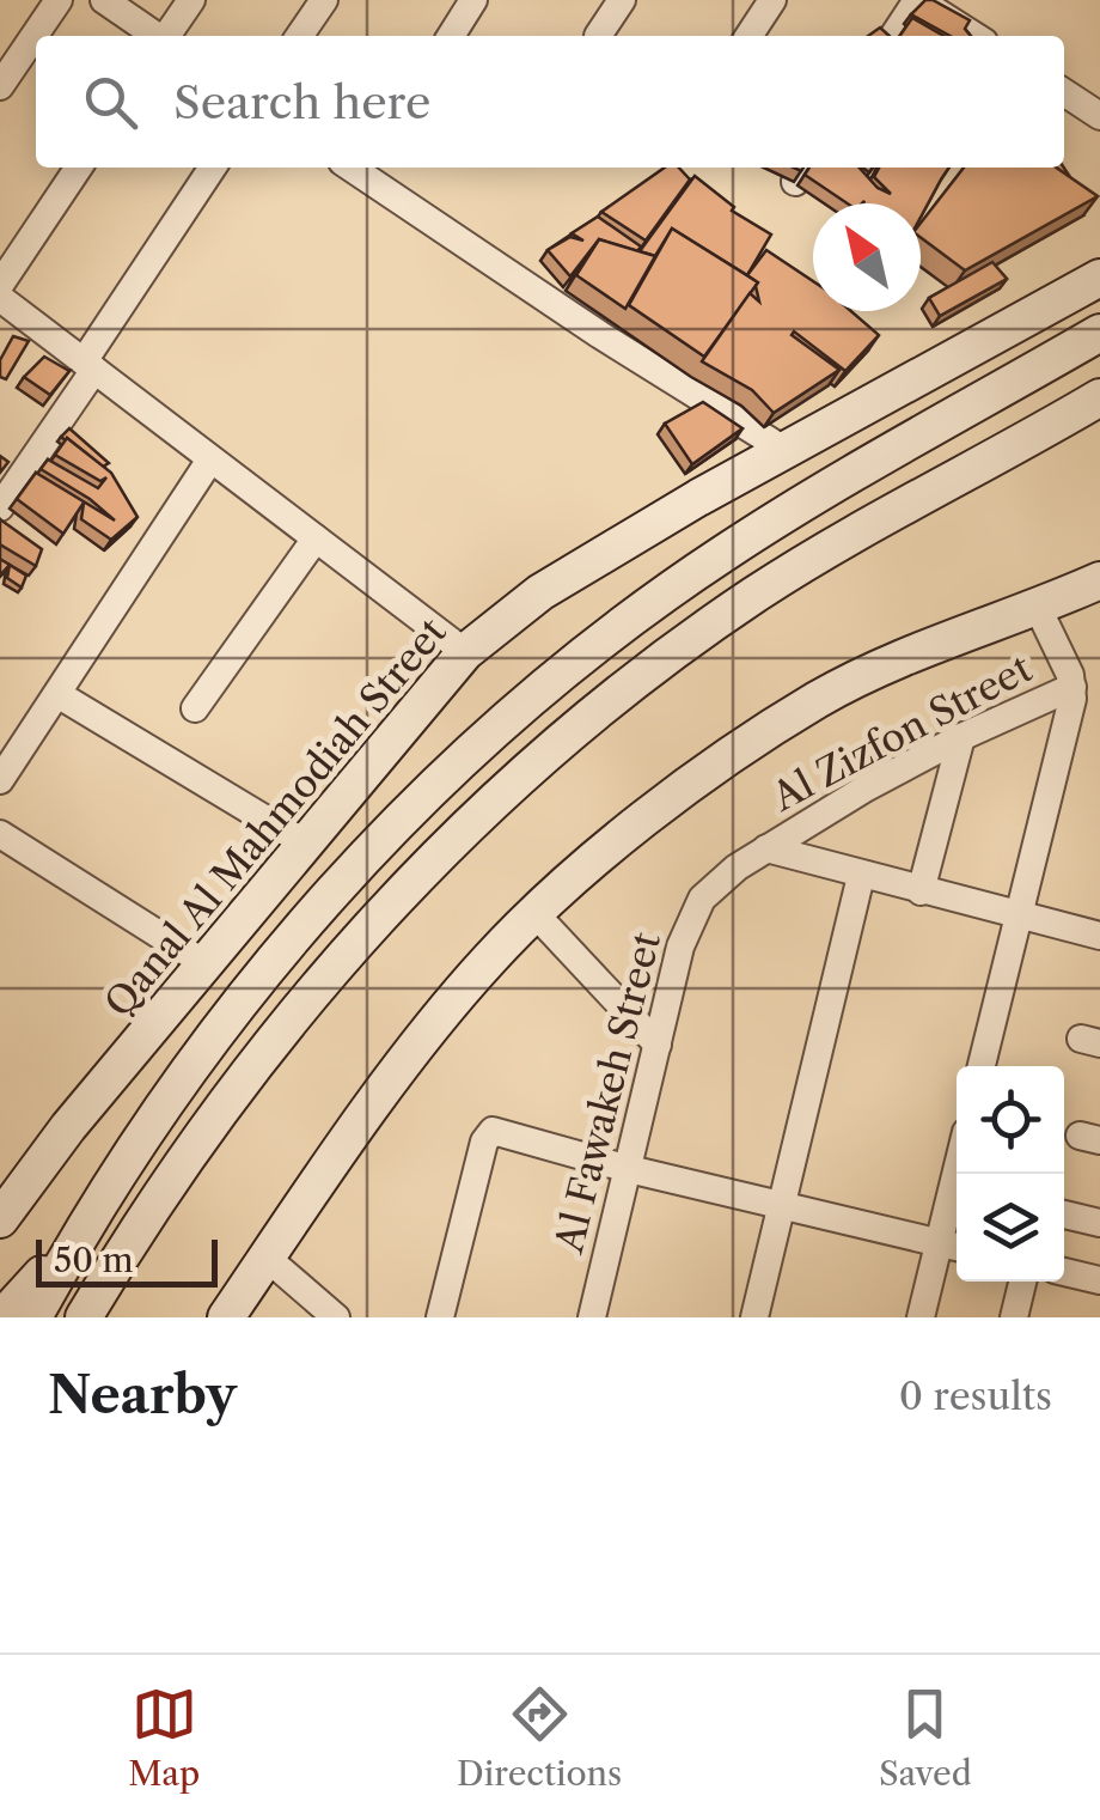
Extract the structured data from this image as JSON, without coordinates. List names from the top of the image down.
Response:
{
  "streets": {
    "main road": ["Qanal Al Mahmodiah Street"],
    "street": ["Al Zizfon Street", "Al Fawakeh Street"]
  },
  "crossings": [
    ["Al Zizfon Street", "Al Fawakeh Street"]
  ],
  "scale_bar": "50 m",
  "north": "top left",
  "page": {
    "search": "Search here",
    "scale": "50 m",
    "heading": ["Nearby", "0 results"],
    "nav": ["Map", "Directions", "Saved"]
  }
}
